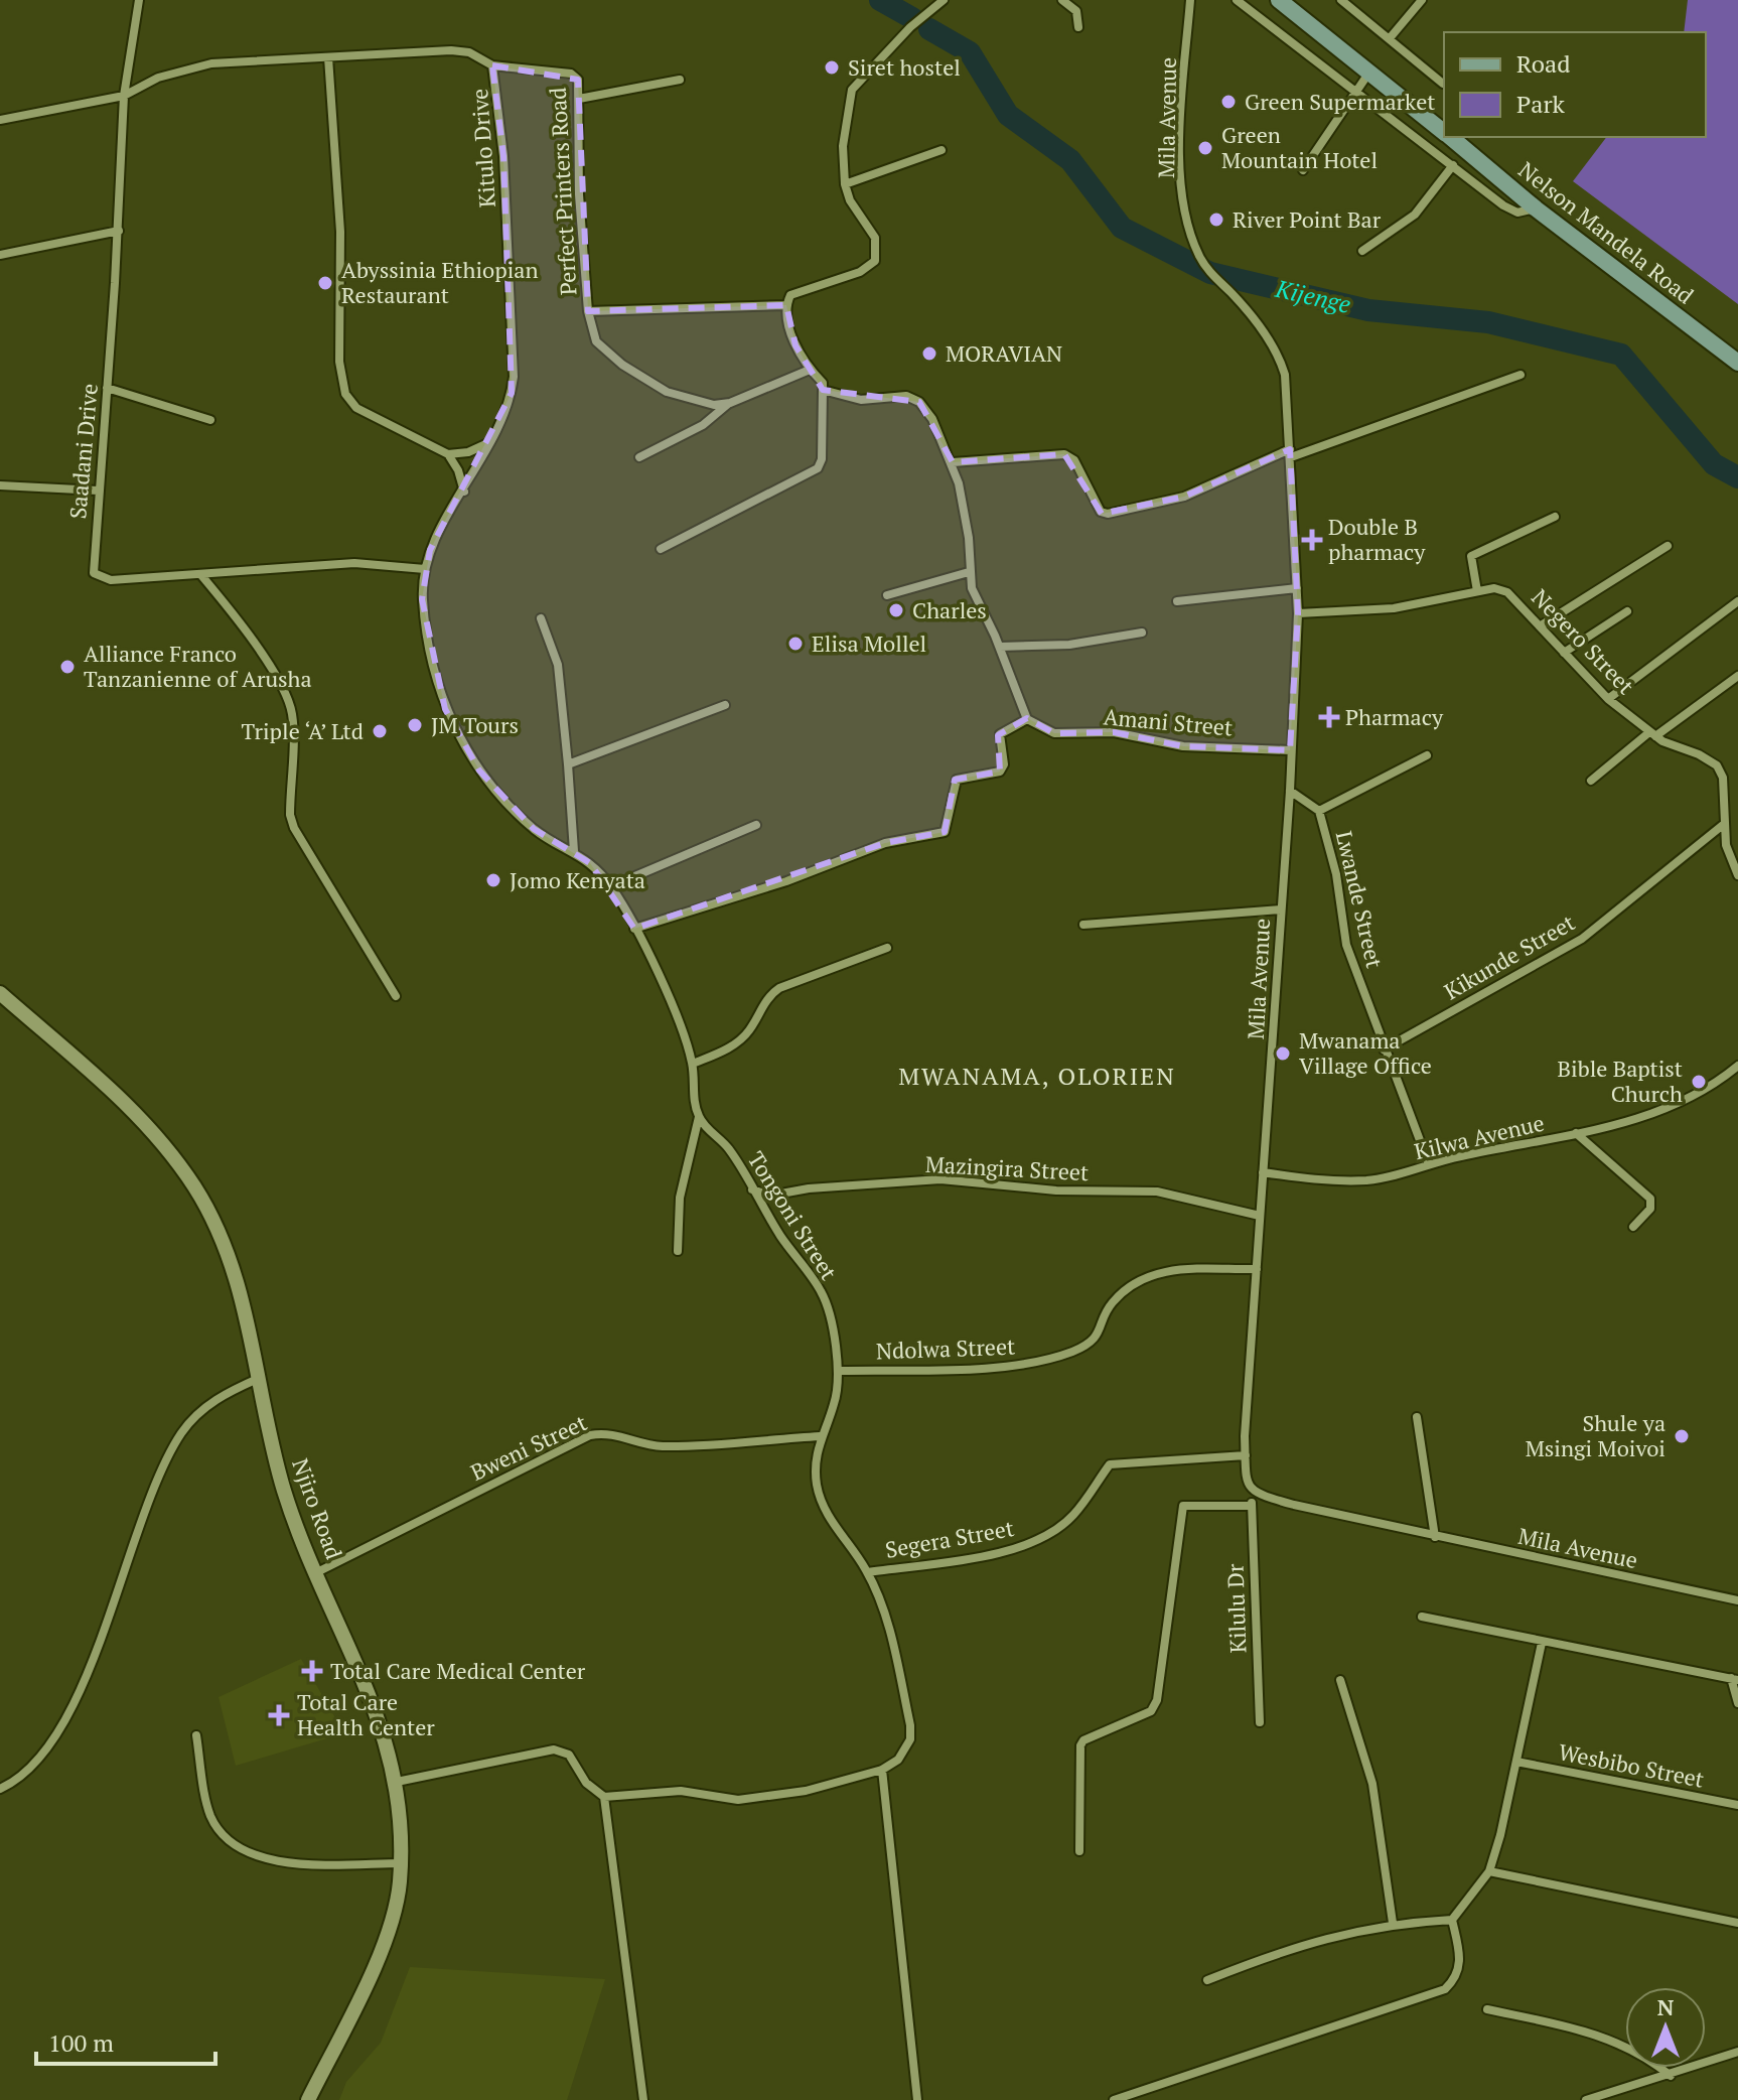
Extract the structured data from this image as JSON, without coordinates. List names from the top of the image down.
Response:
{
  "streets": {
    "main road": ["Nelson Mandela Road"],
    "street": [
      "Mila Avenue",
      "Kitulo Drive",
      "Perfect Printers Road",
      "Saadani Drive",
      "Negero Street",
      "Amani Street",
      "Lwande Street",
      "Kikunde Street",
      "Kilwa Avenue",
      "Mazingira Street",
      "Tongoni Street",
      "Ndolwa Street",
      "Bweni Street",
      "Njiro Road",
      "Segera Street",
      "Kilulu Dr",
      "Wesbibo Street"
    ]
  },
  "crossings": [
    ["Mila Avenue", "Negero Street"],
    ["Mila Avenue", "Amani Street"],
    ["Mila Avenue", "Lwande Street"],
    ["Mila Avenue", "Kilwa Avenue"],
    ["Mila Avenue", "Mazingira Street"],
    ["Mila Avenue", "Ndolwa Street"],
    ["Mila Avenue", "Segera Street"],
    ["Mila Avenue", "Kilulu Dr"],
    ["Kitulo Drive", "Perfect Printers Road"],
    ["Kitulo Drive", "Saadani Drive"],
    ["Negero Street", "Kikunde Street"],
    ["Lwande Street", "Kikunde Street"],
    ["Lwande Street", "Kilwa Avenue"],
    ["Mazingira Street", "Tongoni Street"],
    ["Tongoni Street", "Ndolwa Street"],
    ["Tongoni Street", "Bweni Street"],
    ["Tongoni Street", "Segera Street"],
    ["Bweni Street", "Njiro Road"]
  ],
  "districts": ["MWANAMA, OLORIEN"],
  "water": ["Kijenge"],
  "places": {
    "other": [
      "Siret hostel",
      "Green Supermarket",
      "Green Mountain Hotel",
      "River Point Bar",
      "Abyssinia Ethiopian Restaurant",
      "MORAVIAN",
      "Charles",
      "Elisa Mollel",
      "Alliance Franco Tanzanienne of Arusha",
      "JM Tours",
      "Triple ‘A’ Ltd",
      "Jomo Kenyata",
      "Mwanama Village Office",
      "Bible Baptist Church",
      "Shule ya Msingi Moivoi"
    ],
    "health": [
      "Double B pharmacy",
      "Pharmacy",
      "Total Care Medical Center",
      "Total Care Health Center"
    ]
  },
  "legend": ["Road", "Park"],
  "scale_bar": "100 m",
  "north": "top"
}
